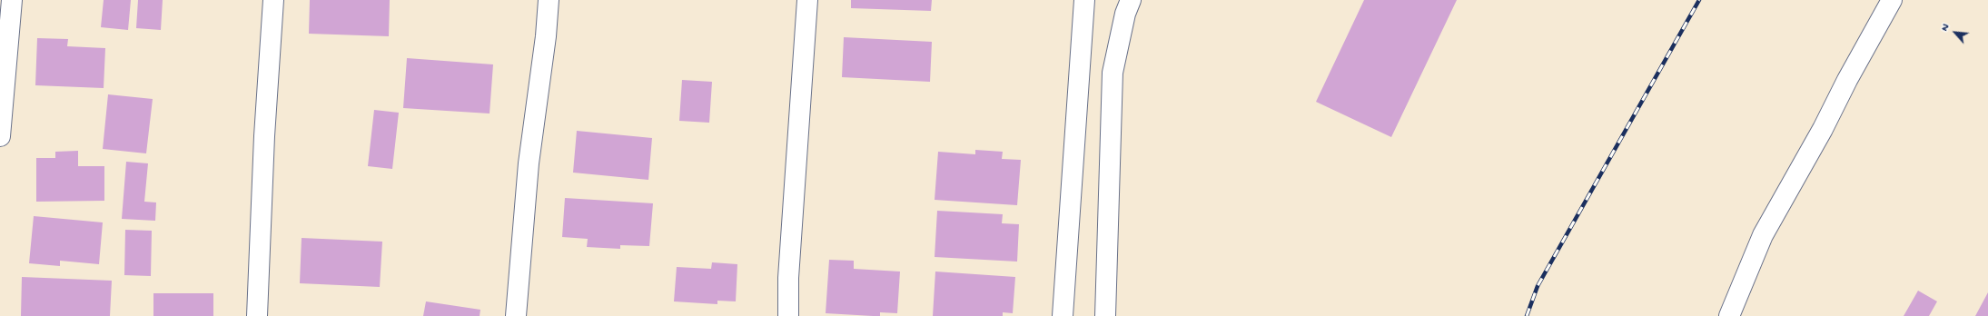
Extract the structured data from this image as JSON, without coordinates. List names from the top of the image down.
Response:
{
  "north": "top left"
}
